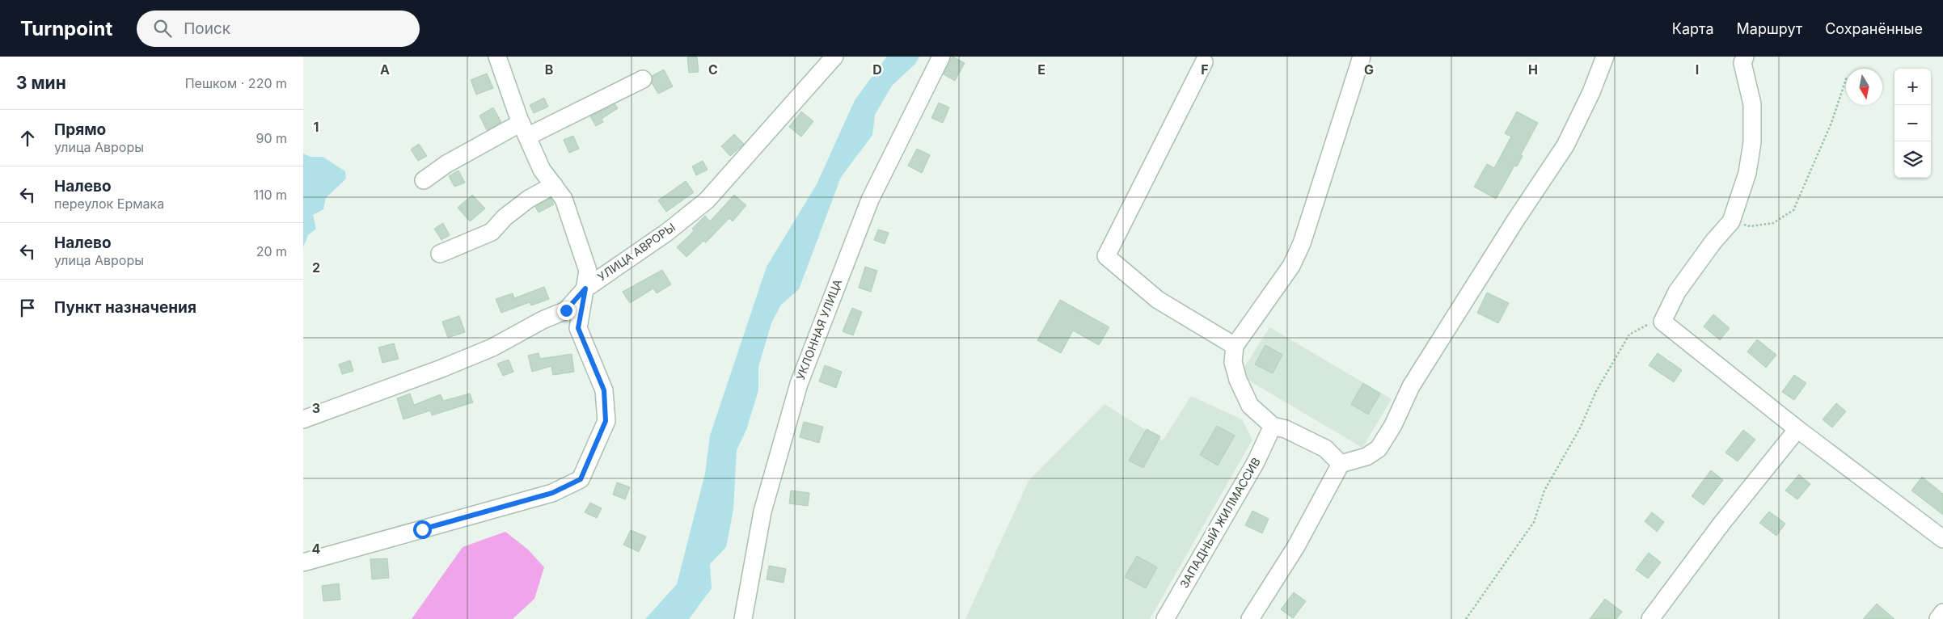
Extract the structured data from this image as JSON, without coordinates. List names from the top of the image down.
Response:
{
  "streets": {
    "street": ["УЛИЦА АВРОРЫ", "УКЛОННАЯ УЛИЦА", "ЗАПАДНЫЙ ЖИЛМАССИВ"]
  },
  "north": "bottom",
  "page": {
    "header": "Turnpoint",
    "search": "Поиск",
    "nav": ["Карта", "Маршрут", "Сохранённые"],
    "heading": ["3 мин", "Пешком · 220 m"],
    "map_buttons": ["+", "−"],
    "list": [
      ["Прямо", "улица Авроры", "90 m"],
      ["Налево", "переулок Ермака", "110 m"],
      ["Налево", "улица Авроры", "20 m"],
      "Пункт назначения"
    ]
  },
  "grid": {
    "columns": [
      "A",
      "B",
      "C",
      "D",
      "E",
      "F",
      "G",
      "H",
      "I"
    ],
    "rows": [
      "1",
      "2",
      "3",
      "4"
    ]
  }
}
